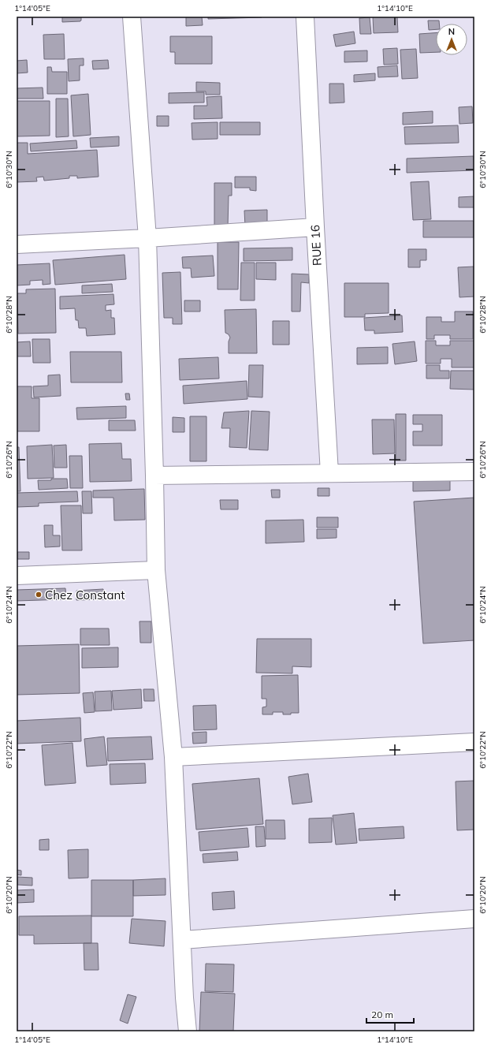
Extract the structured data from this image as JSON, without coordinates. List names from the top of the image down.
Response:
{
  "streets": {
    "street": ["RUE 16"]
  },
  "places": ["Chez Constant"],
  "scale_bar": "20 m",
  "north": "top",
  "coordinates": [
    "1°14'05\"E",
    "1°14'10\"E",
    "6°10'30\"N",
    "6°10'28\"N",
    "6°10'26\"N",
    "6°10'24\"N",
    "6°10'22\"N",
    "6°10'20\"N"
  ]
}
